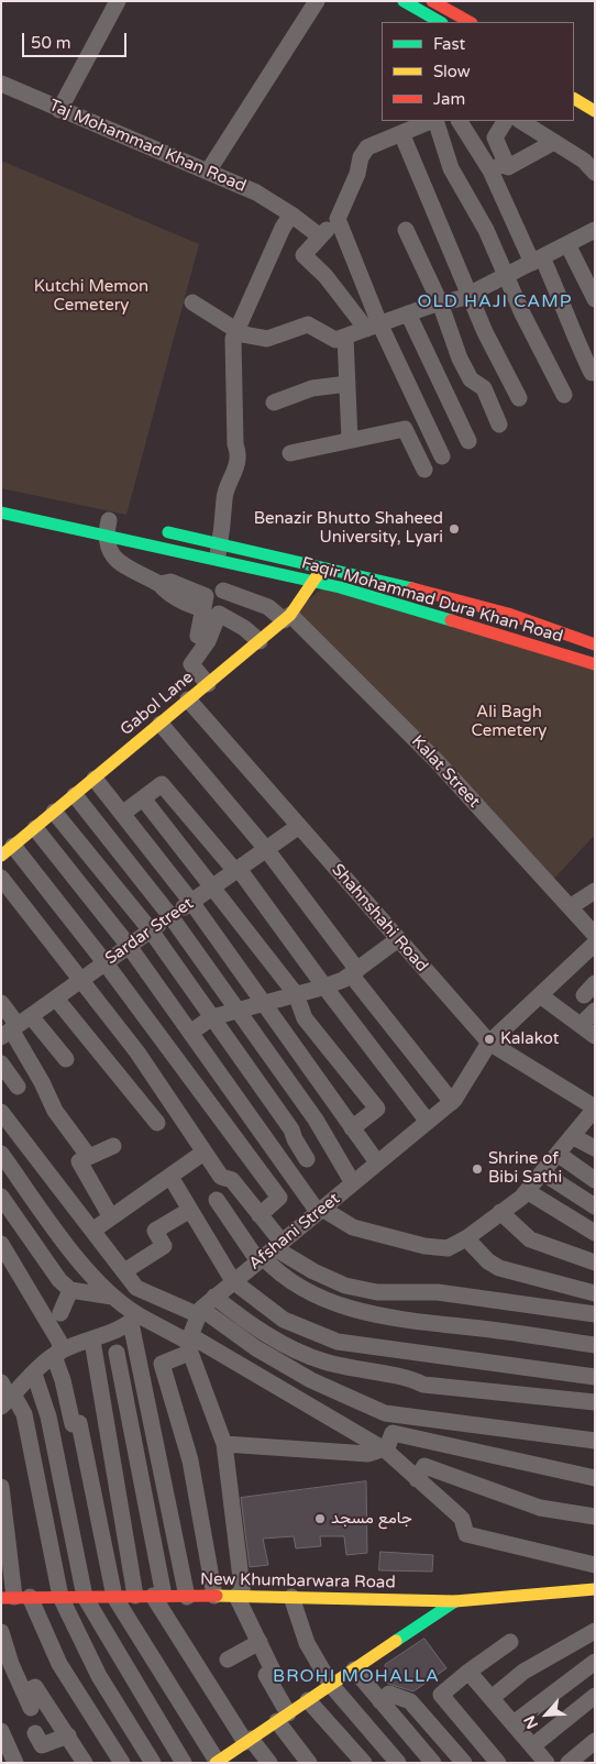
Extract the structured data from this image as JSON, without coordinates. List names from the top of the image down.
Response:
{
  "streets": {
    "main road": ["Faqir Mohammad Dura Khan Road", "Gabol Lane", "New Khumbarwara Road"],
    "street": [
      "Taj Mohammad Khan Road",
      "Kalat Street",
      "Shahnshahi Road",
      "Sardar Street",
      "Afshani Street"
    ]
  },
  "crossings": [
    ["Faqir Mohammad Dura Khan Road", "Gabol Lane"],
    ["Gabol Lane", "Kalat Street"],
    ["Gabol Lane", "Shahnshahi Road"],
    ["Shahnshahi Road", "Sardar Street"],
    ["Shahnshahi Road", "Afshani Street"]
  ],
  "districts": ["OLD HAJI CAMP", "BROHI MOHALLA"],
  "parks": ["Kutchi Memon Cemetery", "Ali Bagh Cemetery"],
  "places": [
    "Benazir Bhutto Shaheed University, Lyari",
    "Kalakot",
    "Shrine of Bibi Sathi",
    "جامع مسجد"
  ],
  "legend": ["Fast", "Slow", "Jam"],
  "scale_bar": "50 m",
  "north": "bottom left"
}
